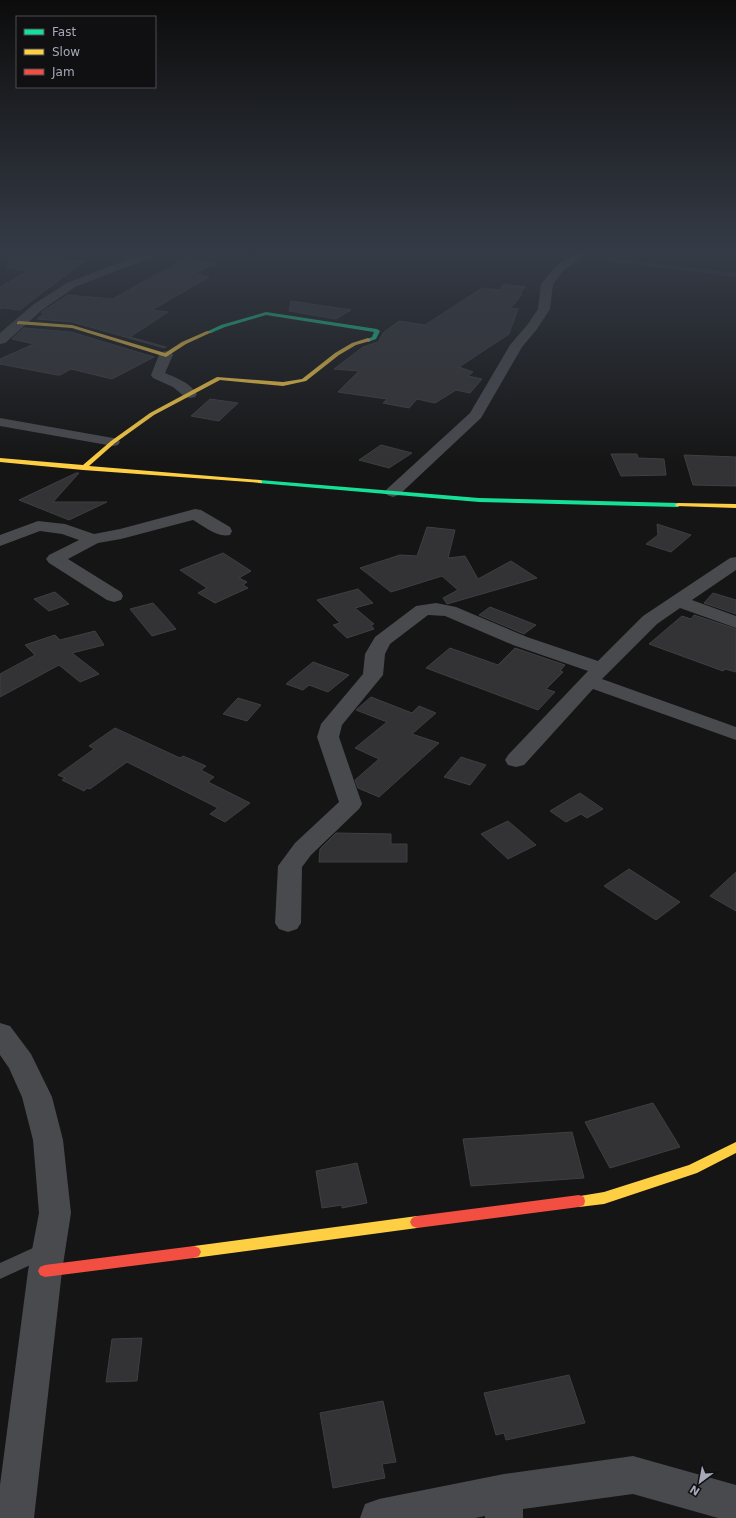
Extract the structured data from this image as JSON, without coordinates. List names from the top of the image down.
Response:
{
  "legend": ["Fast", "Slow", "Jam"],
  "north": "bottom left"
}
